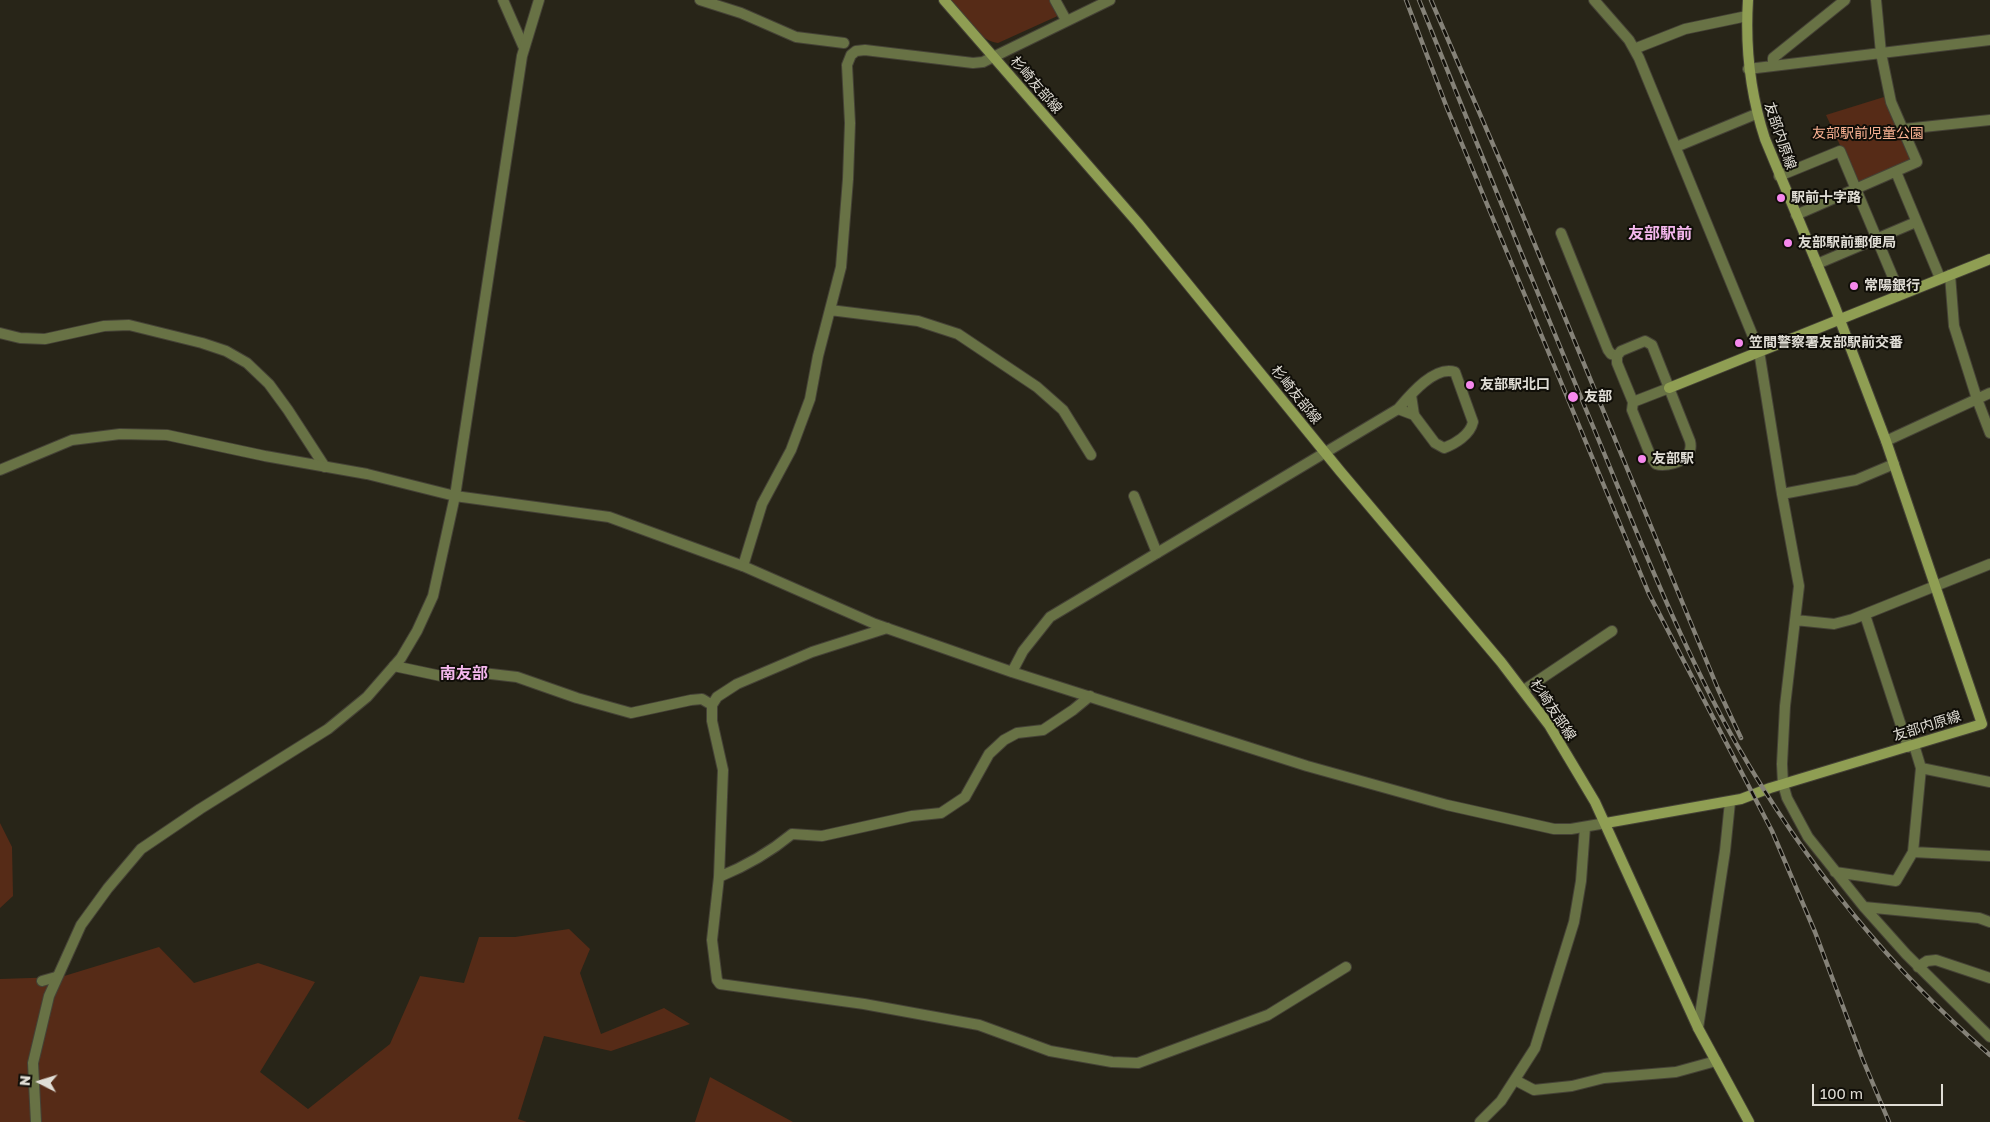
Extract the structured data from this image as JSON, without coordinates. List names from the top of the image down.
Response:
{
  "streets": {
    "main road": ["杉崎友部線", "友部内原線"]
  },
  "crossings": [
    ["杉崎友部線", "友部内原線"]
  ],
  "districts": ["友部駅前", "南友部"],
  "parks": ["友部駅前児童公園"],
  "places": [
    "駅前十字路",
    "友部駅前郵便局",
    "常陽銀行",
    "笠間警察署友部駅前交番",
    "友部駅北口",
    "友部",
    "友部駅"
  ],
  "scale_bar": "100 m",
  "north": "left"
}
